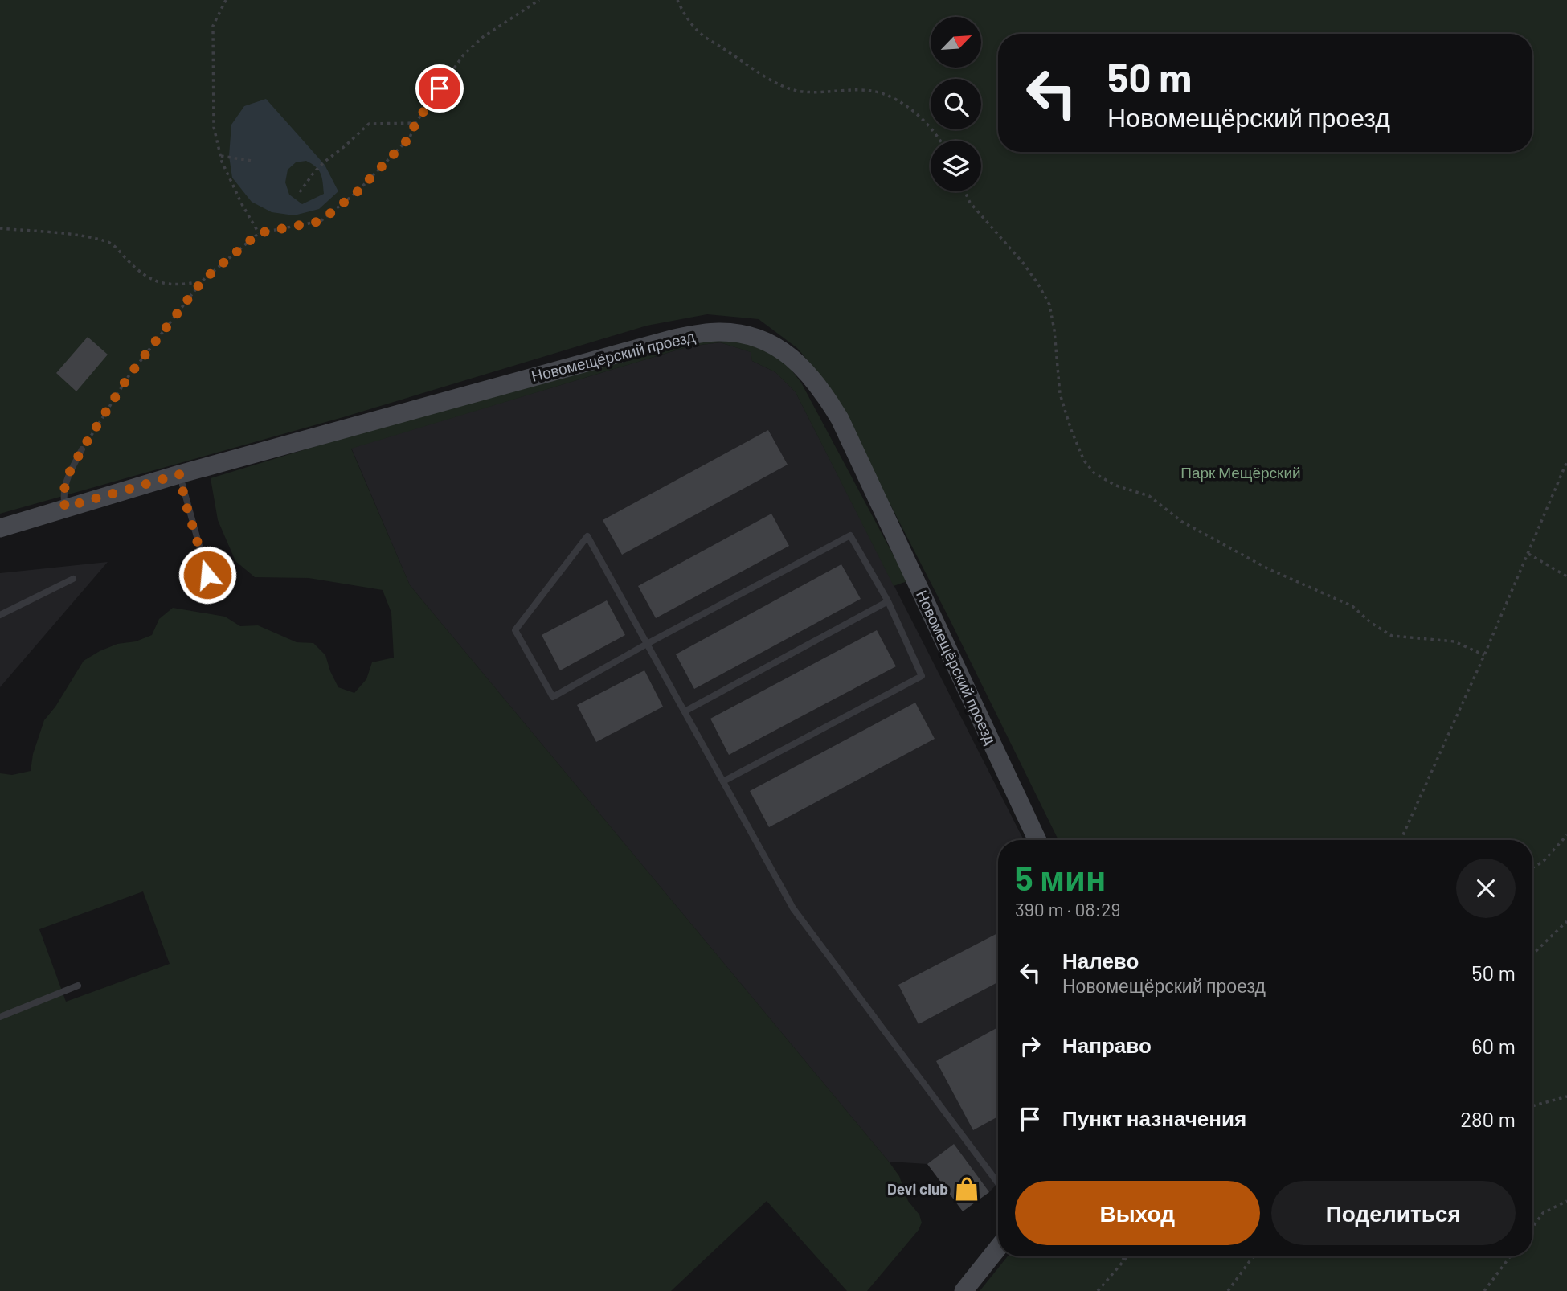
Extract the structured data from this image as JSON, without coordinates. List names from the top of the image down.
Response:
{
  "streets": {
    "street": ["Новомещёрский проезд"]
  },
  "parks": ["Парк Мещёрский"],
  "places": {
    "shop": ["Devi club"]
  },
  "north": "top right",
  "page": {
    "turn": ["50 m", "Новомещёрский проезд"],
    "heading": ["5 мин", "390 m · 08:29"],
    "list": [
      {
        "name": "Налево",
        "note": "Новомещёрский проезд",
        "value": "50 m"
      },
      {
        "name": "Направо",
        "value": "60 m"
      },
      {
        "name": "Пункт назначения",
        "value": "280 m"
      }
    ],
    "buttons": ["Выход", "Поделиться"]
  }
}
